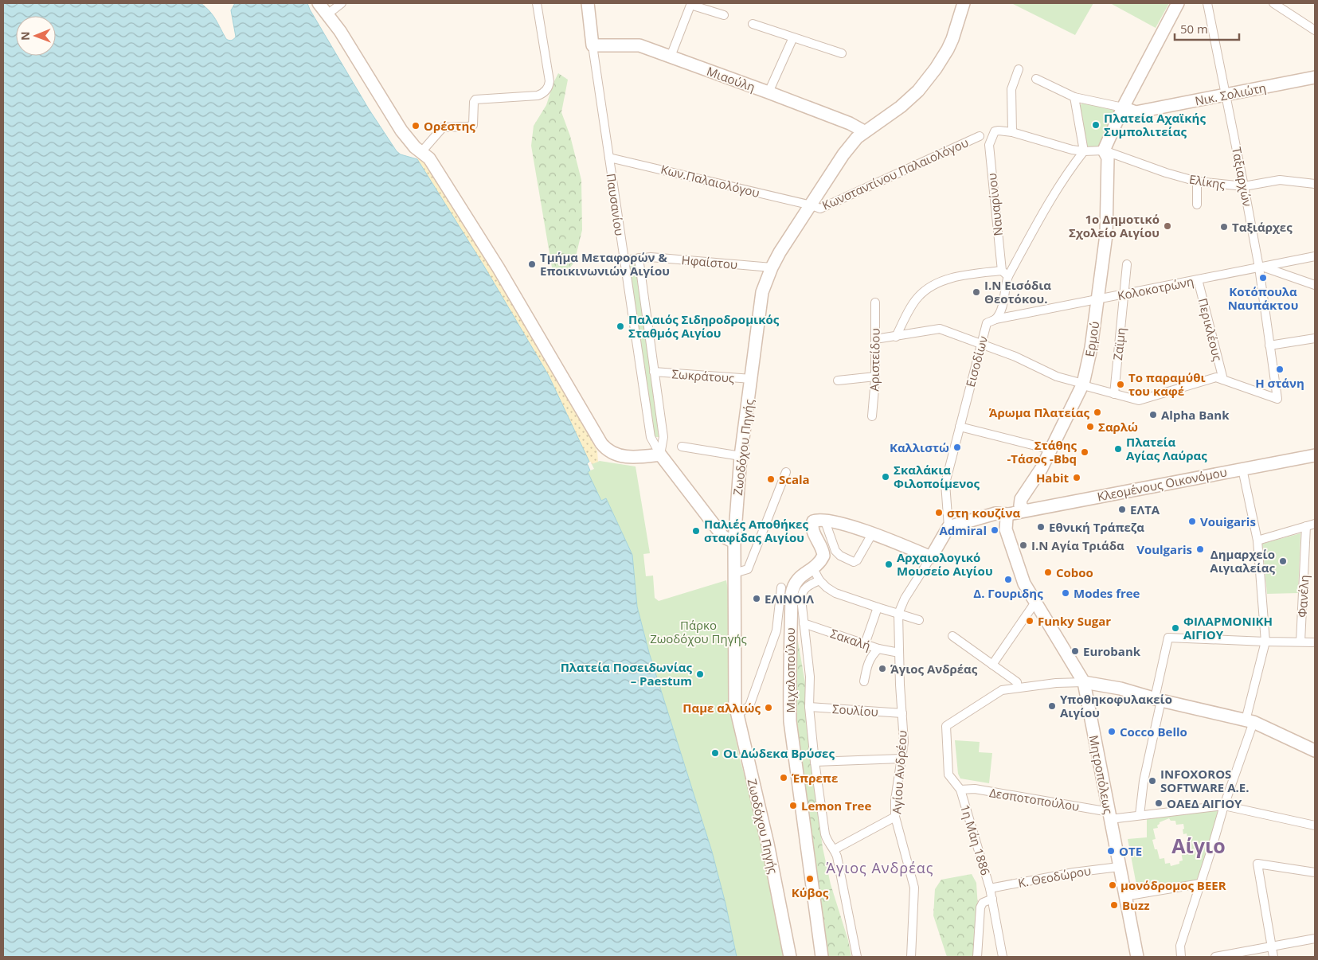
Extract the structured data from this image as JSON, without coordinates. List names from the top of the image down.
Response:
{
  "streets": {
    "street": [
      "Μιαούλη",
      "Νικ. Σολιώτη",
      "Κωνσταντίνου Παλαιολόγου",
      "Ταξιαρχών",
      "Κων.Παλαιολόγου",
      "Ελίκης",
      "Παυσανίου",
      "Ναυαρίνου",
      "Ηφαίστου",
      "Κολοκοτρώνη",
      "Περικλέους",
      "Ερμού",
      "Ζαϊμη",
      "Αριστείδου",
      "Εισοδίων",
      "Σωκράτους",
      "Ζωοδόχου Πηγής",
      "Κλεομένους Οικονόμου",
      "Φανέλη",
      "Σακαλή",
      "Μιχαλοπούλου",
      "Σουλίου",
      "Αγίου Ανδρέου",
      "Μητροπόλεως",
      "Δεσποτοπούλου",
      "1η Μάη 1886",
      "Κ. Θεοδώρου"
    ]
  },
  "crossings": [
    ["Μιαούλη", "Παυσανίου"],
    ["Μιαούλη", "Ζωοδόχου Πηγής"],
    ["Νικ. Σολιώτη", "Ταξιαρχών"],
    ["Κωνσταντίνου Παλαιολόγου", "Κων.Παλαιολόγου"],
    ["Κωνσταντίνου Παλαιολόγου", "Ζωοδόχου Πηγής"],
    ["Ταξιαρχών", "Ελίκης"],
    ["Ταξιαρχών", "Κολοκοτρώνη"],
    ["Ταξιαρχών", "Περικλέους"],
    ["Κων.Παλαιολόγου", "Παυσανίου"],
    ["Κων.Παλαιολόγου", "Ζωοδόχου Πηγής"],
    ["Ελίκης", "Ερμού"],
    ["Παυσανίου", "Ηφαίστου"],
    ["Παυσανίου", "Ζωοδόχου Πηγής"],
    ["Ναυαρίνου", "Εισοδίων"],
    ["Ηφαίστου", "Ζωοδόχου Πηγής"],
    ["Κολοκοτρώνη", "Περικλέους"],
    ["Κολοκοτρώνη", "Ερμού"],
    ["Κολοκοτρώνη", "Ζαϊμη"],
    ["Κολοκοτρώνη", "Εισοδίων"],
    ["Ερμού", "Κλεομένους Οικονόμου"],
    ["Εισοδίων", "Αγίου Ανδρέου"],
    ["Σωκράτους", "Ζωοδόχου Πηγής"],
    ["Κλεομένους Οικονόμου", "Μητροπόλεως"],
    ["Σακαλή", "Αγίου Ανδρέου"],
    ["Σουλίου", "Αγίου Ανδρέου"],
    ["Μητροπόλεως", "Δεσποτοπούλου"],
    ["Μητροπόλεως", "Κ. Θεοδώρου"],
    ["Δεσποτοπούλου", "1η Μάη 1886"],
    ["1η Μάη 1886", "Κ. Θεοδώρου"]
  ],
  "districts": ["Αίγιο", "Άγιος Ανδρέας"],
  "parks": ["Πάρκο Ζωοδόχου Πηγής"],
  "places": [
    "Πλατεία Αχαϊκής Συμπολιτείας",
    "Ορέστης",
    "1o Δημοτικό Σχολείο Αιγίου",
    "Ταξιάρχες",
    "Τμήμα Μεταφορών & Εποικινωνιών Αιγίου",
    "Κοτόπουλα Ναυπάκτου",
    "Ι.Ν Εισόδια Θεοτόκου.",
    "Παλαιός Σιδηροδρομικός Σταθμός Αιγίου",
    "Η στάνη",
    "Το παραμύθι του καφέ",
    "Άρωμα Πλατείας",
    "Alpha Bank",
    "Σαρλώ",
    "Καλλιστώ",
    "Πλατεία Αγίας Λαύρας",
    "Στάθης -Τάσος -Bbq",
    "Σκαλάκια Φιλοποίμενος",
    "Habit",
    "Scala",
    "ΕΛΤΑ",
    "στη κουζίνα",
    "Vouigaris",
    "Εθνική Τράπεζα",
    "Admiral",
    "Παλιές Αποθήκες σταφίδας Αιγίου",
    "Ι.Ν Αγία Τριάδα",
    "Voulgaris",
    "Δημαρχείο Αιγιαλείας",
    "Αρχαιολογικό Μουσείο Αιγίου",
    "Coboo",
    "Δ. Γουριδης",
    "Modes free",
    "ΕΛΙΝΟΙΛ",
    "Funky Sugar",
    "ΦΙΛΑΡΜΟΝΙΚΗ ΑΙΓΙΟΥ",
    "Eurobank",
    "Άγιος Ανδρέας",
    "Πλατεία Ποσειδωνίας – Paestum",
    "Υποθηκοφυλακείο Αιγίου",
    "Παμε αλλιώς",
    "Cocco Bello",
    "Οι Δώδεκα Βρύσες",
    "Έπρεπε",
    "INFOXOROS SOFTWARE A.E.",
    "ΟΑΕΔ ΑΙΓΙΟΥ",
    "Lemon Tree",
    "ΟΤΕ",
    "Κύβος",
    "μονόδρομος BEER",
    "Buzz"
  ],
  "scale_bar": "50 m",
  "north": "left"
}
